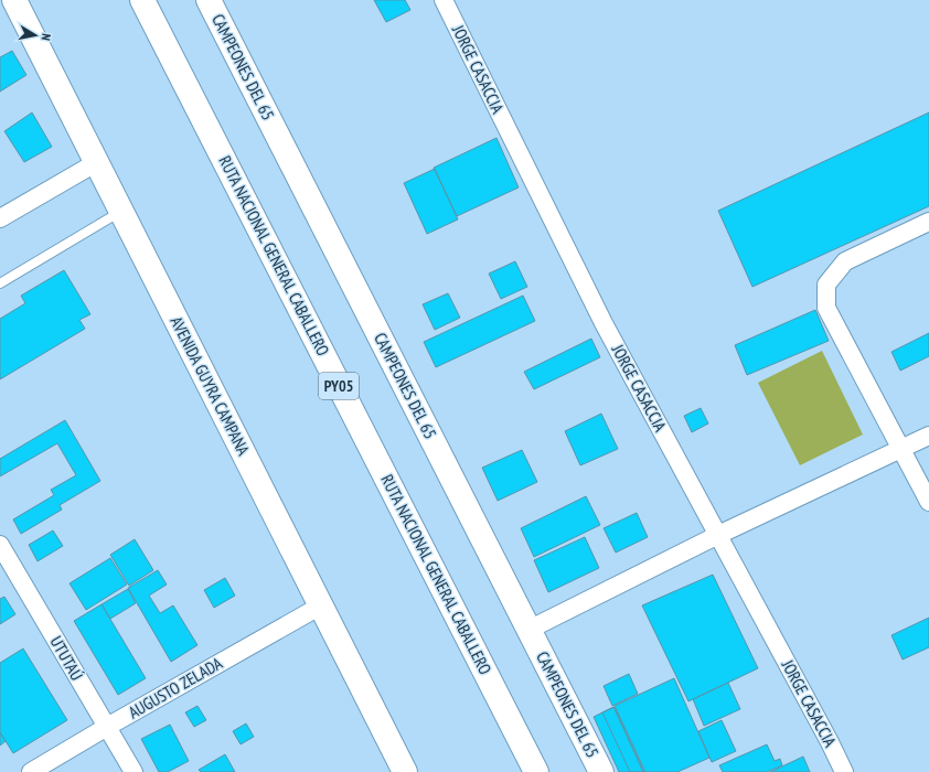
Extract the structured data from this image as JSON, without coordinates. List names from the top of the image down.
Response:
{
  "streets": {
    "main road": [
      "CAMPEONES DEL 65",
      "RUTA NACIONAL GENERAL CABALLERO",
      "AVENIDA GUYRA CAMPANA",
      "PY05"
    ],
    "street": ["JORGE CASACCIA", "UTUTAÚ", "AUGUSTO ZELADA"]
  },
  "crossings": [
    ["AVENIDA GUYRA CAMPANA", "AUGUSTO ZELADA"],
    ["UTUTAÚ", "AUGUSTO ZELADA"]
  ],
  "north": "right"
}
